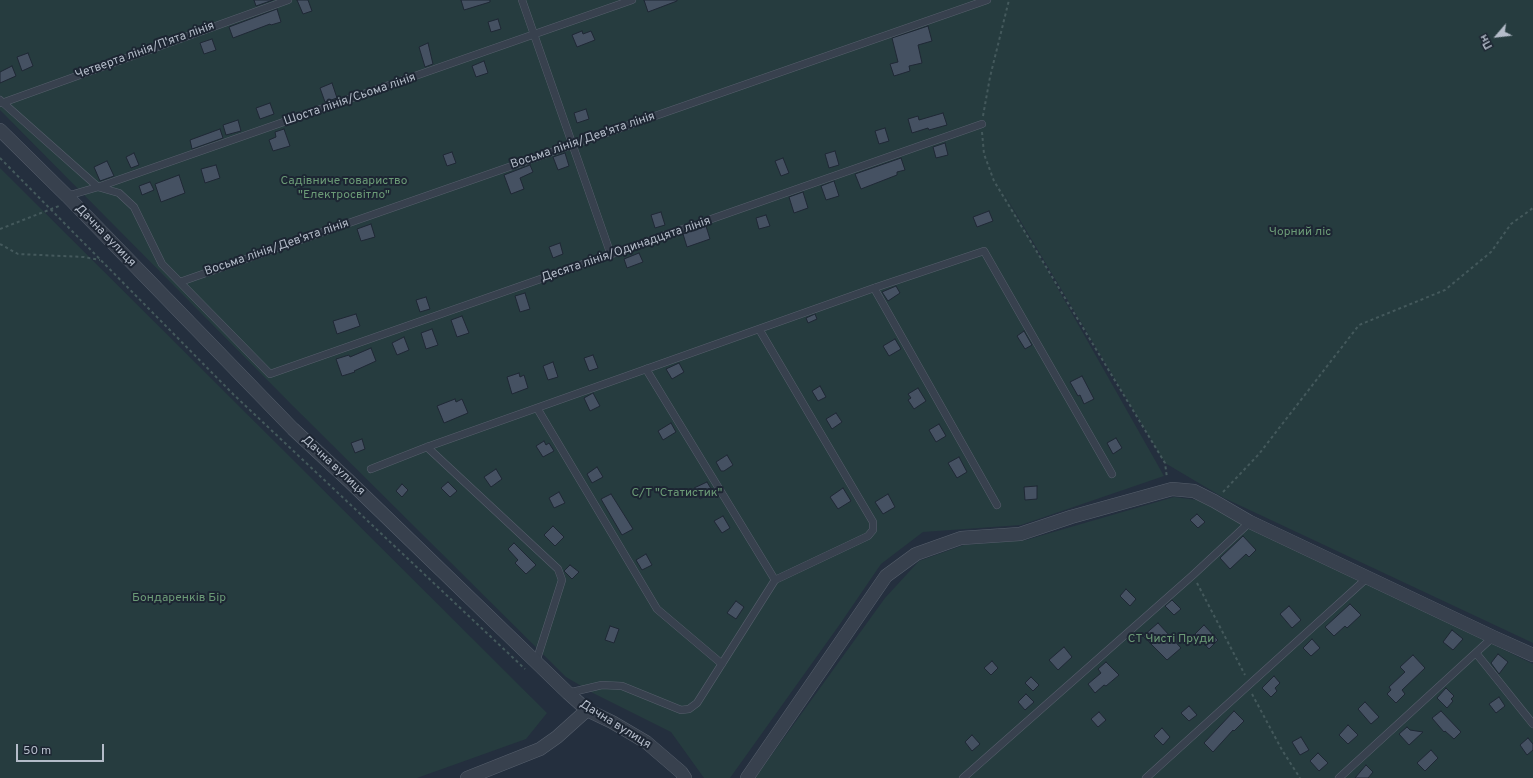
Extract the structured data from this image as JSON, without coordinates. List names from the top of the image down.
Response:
{
  "streets": {
    "street": ["Дачна вулиця"],
    "lane": [
      "Четверта лінія/П'ята лінія",
      "Шоста лінія/Сьома лінія",
      "Восьма лінія/Дев'ята лінія",
      "Десята лінія/Одинадцята лінія"
    ]
  },
  "crossings": [
    ["Шоста лінія/Сьома лінія", "Дачна вулиця"],
    ["Восьма лінія/Дев'ята лінія", "Десята лінія/Одинадцята лінія"]
  ],
  "parks": [
    "Садівниче товариство \"Електросвітло\"",
    "Чорний ліс",
    "С/Т \"Статистик\"",
    "Бондаренків Бір",
    "СТ Чисті Пруди"
  ],
  "scale_bar": "50 m",
  "north": "bottom left"
}
